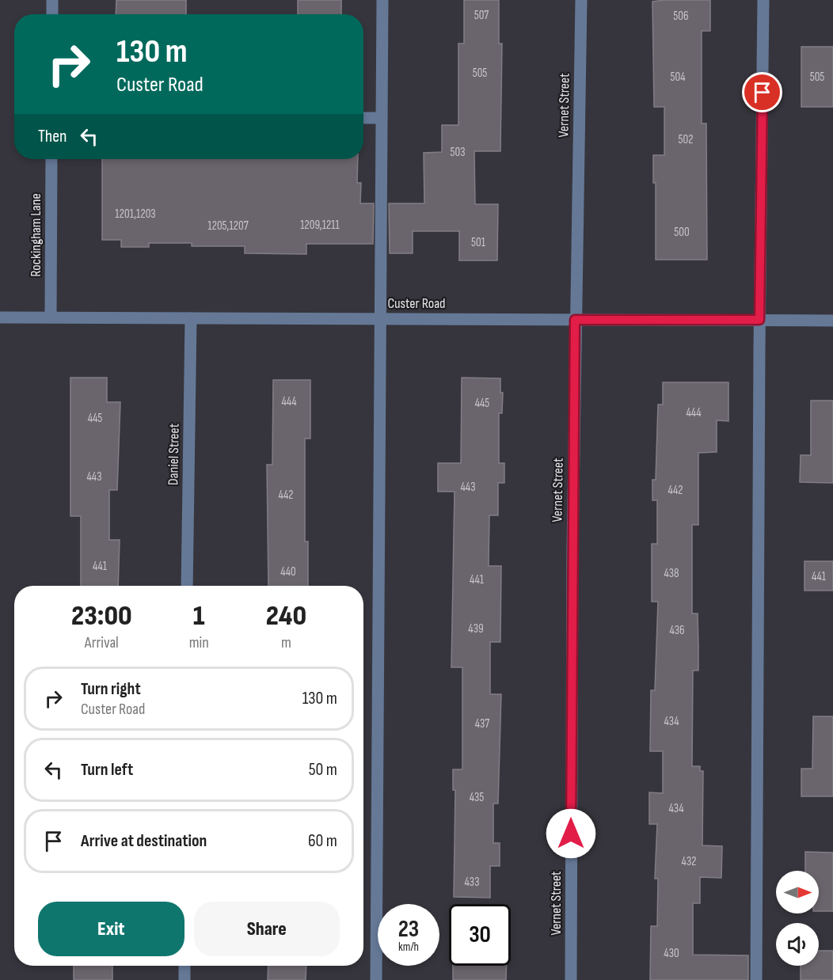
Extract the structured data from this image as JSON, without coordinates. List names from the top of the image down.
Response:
{
  "streets": {
    "street": [
      "Vernet Street",
      "Rockingham Lane",
      "Custer Road",
      "Daniel Street"
    ]
  },
  "crossings": [
    ["Vernet Street", "Custer Road"],
    ["Rockingham Lane", "Custer Road"],
    ["Custer Road", "Daniel Street"]
  ],
  "house_numbers": [
    "507",
    "506",
    "505",
    "504",
    "505",
    "502",
    "503",
    "1201,1203",
    "1209,1211",
    "1205,1207",
    "500",
    "501",
    "444",
    "445",
    "444",
    "445",
    "443",
    "443",
    "442",
    "442",
    "441",
    "440",
    "438",
    "441",
    "441",
    "439",
    "436",
    "434",
    "437",
    "435",
    "434",
    "432",
    "433",
    "430"
  ],
  "north": "right",
  "page": {
    "turn": ["130 m", "Custer Road"],
    "then": "Then",
    "eta": [
      "23:00",
      "Arrival",
      "1",
      "min",
      "240",
      "m"
    ],
    "list": [
      {
        "name": "Turn right",
        "note": "Custer Road",
        "value": "130 m"
      },
      {
        "name": "Turn left",
        "value": "50 m"
      },
      {
        "name": "Arrive at destination",
        "value": "60 m"
      }
    ],
    "buttons": ["Exit", "Share"],
    "speed": "23 km/h",
    "limit": "30"
  }
}
